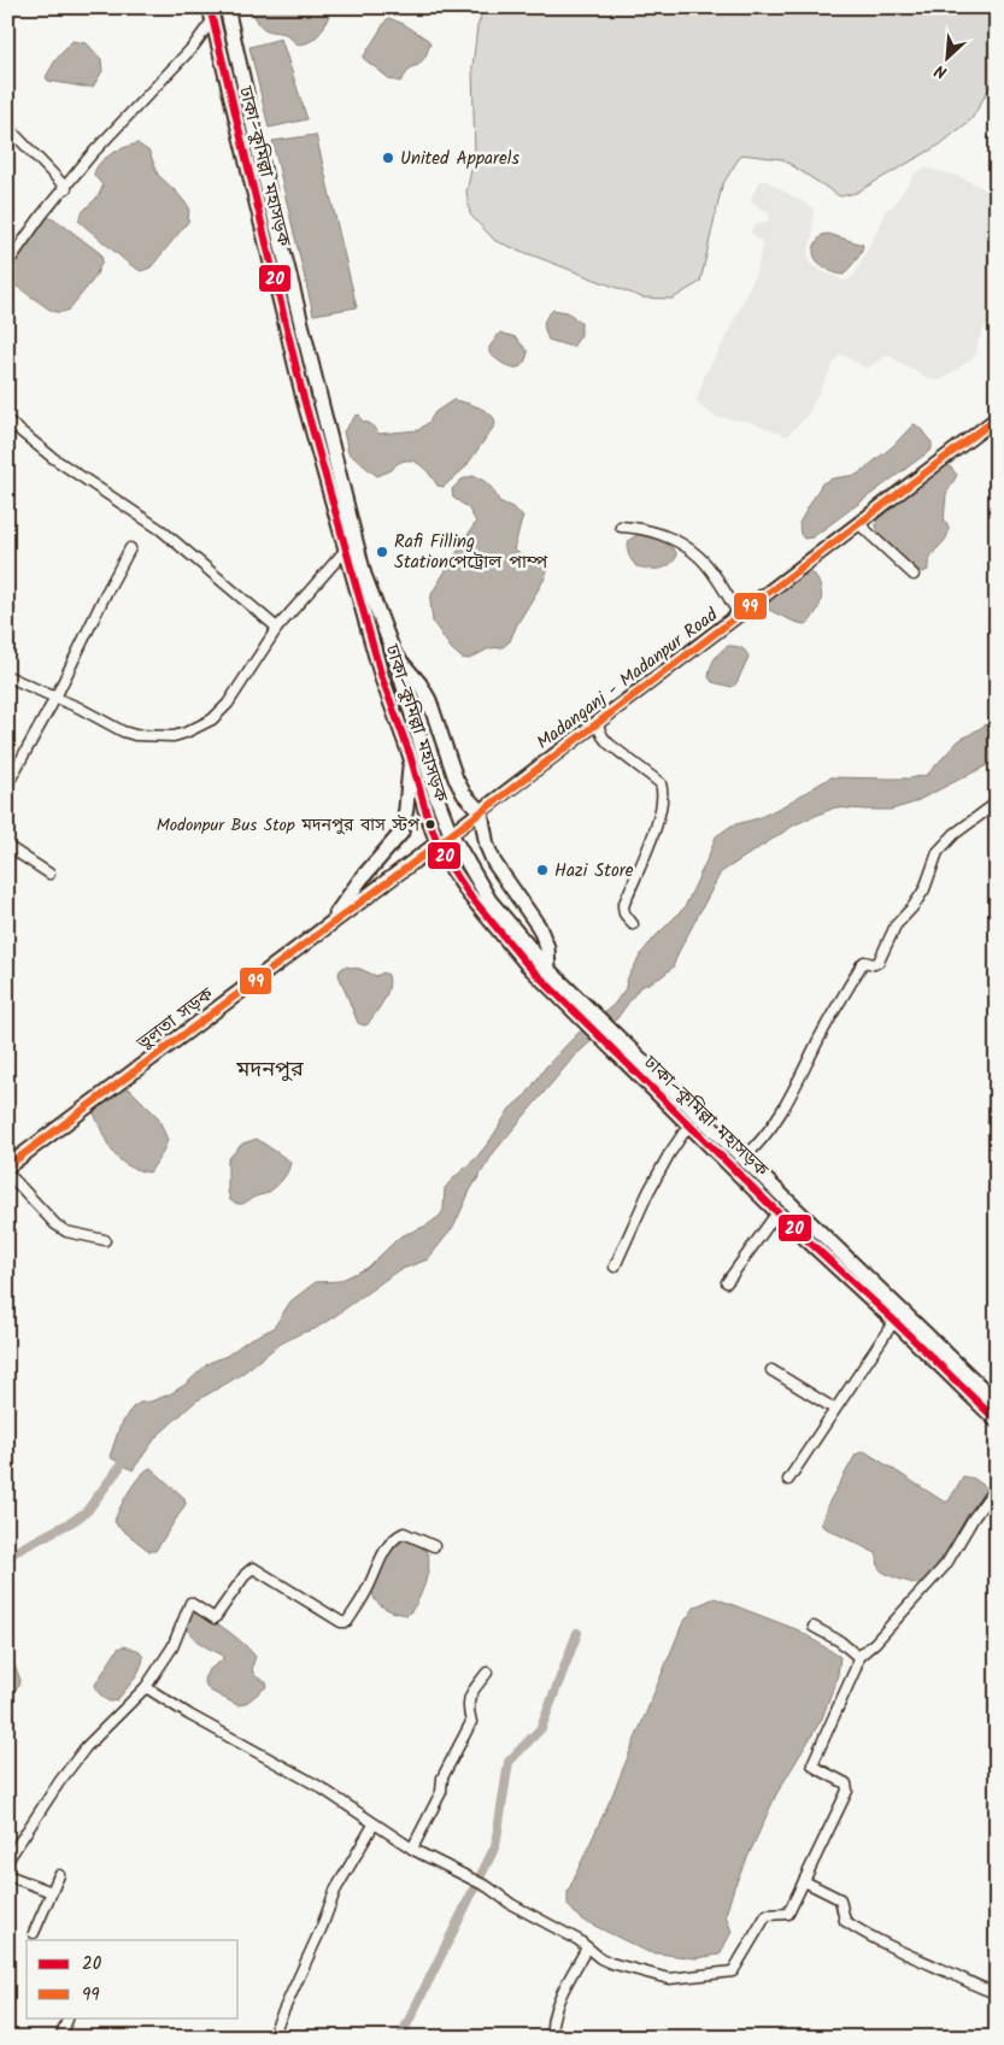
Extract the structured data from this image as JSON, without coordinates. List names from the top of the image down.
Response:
{
  "streets": {
    "highway": ["ঢাকা–কুমিল্লা মহাসড়ক", "ভুলতা সড়ক"],
    "main road": ["Madanganj - Madanpur Road"]
  },
  "crossings": [
    ["ঢাকা–কুমিল্লা মহাসড়ক", "Madanganj - Madanpur Road"],
    ["ঢাকা–কুমিল্লা মহাসড়ক", "ভুলতা সড়ক"],
    ["Madanganj - Madanpur Road", "ভুলতা সড়ক"]
  ],
  "districts": ["মদনপুর"],
  "places": [
    "United Apparels",
    "Rafi Filling Stationপেট্রোল পাম্প",
    "Modonpur Bus Stop মদনপুর বাস স্টপ",
    "Hazi Store"
  ],
  "lines": ["transit line 20", "transit line 99"],
  "legend": ["20", "99"],
  "north": "bottom left"
}
